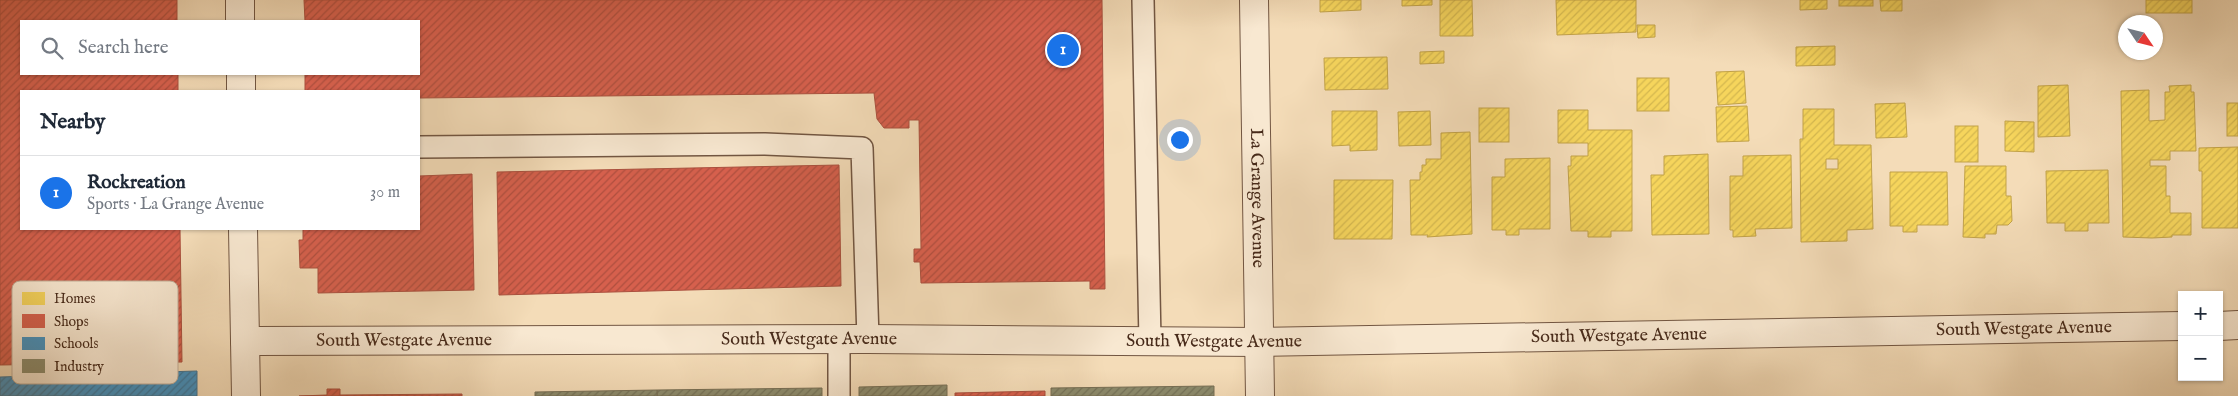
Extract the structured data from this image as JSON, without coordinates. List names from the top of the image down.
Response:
{
  "streets": {
    "street": ["La Grange Avenue", "South Westgate Avenue"]
  },
  "crossings": [
    ["La Grange Avenue", "South Westgate Avenue"]
  ],
  "legend": [
    "Homes",
    "Shops",
    "Schools",
    "Industry"
  ],
  "north": "bottom right",
  "page": {
    "search": "Search here",
    "pins": "1",
    "heading": "Nearby",
    "list": [
      {
        "mark": "1",
        "name": "Rockreation",
        "note": "Sports · La Grange Avenue",
        "value": "30 m"
      }
    ],
    "map_buttons": ["+", "−"]
  }
}
